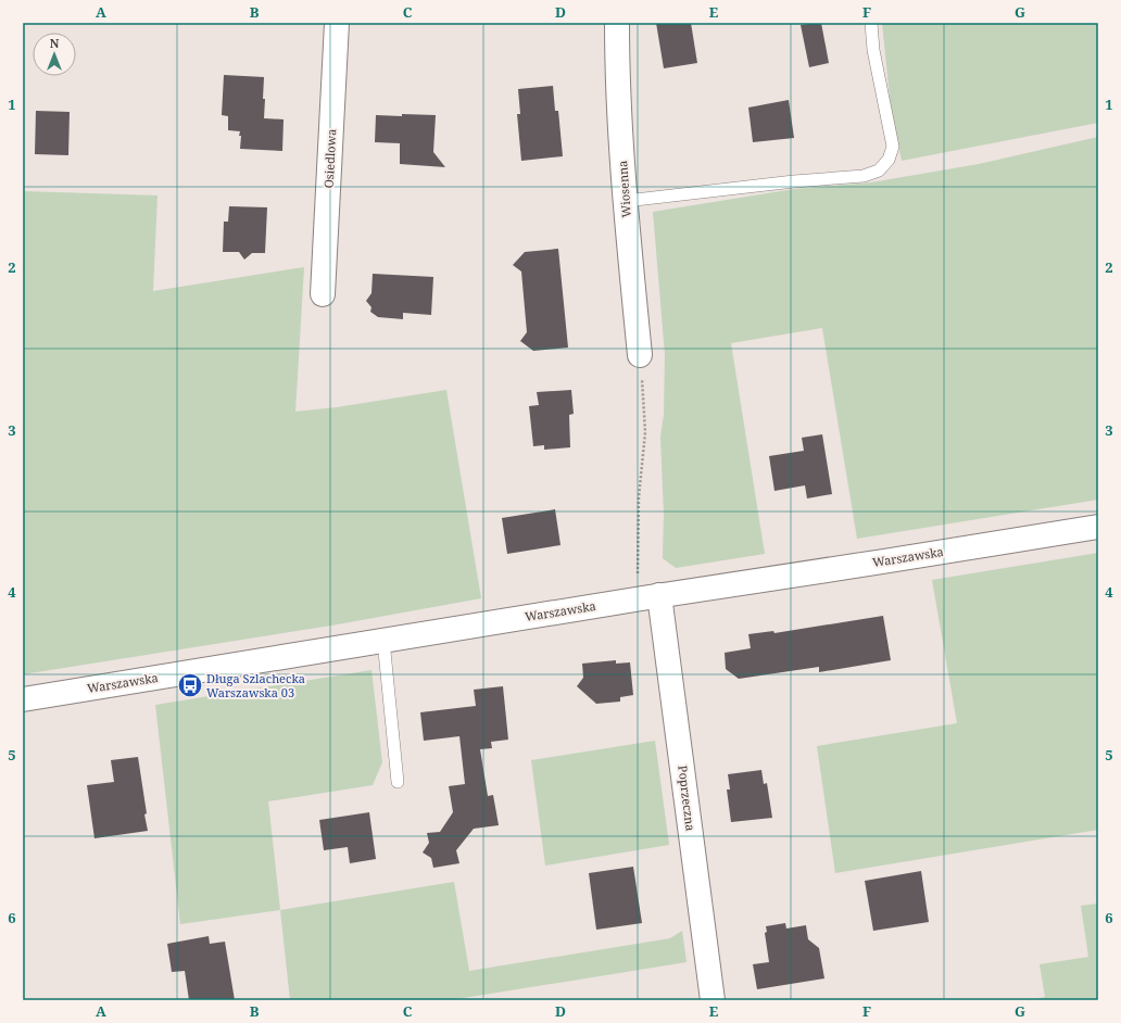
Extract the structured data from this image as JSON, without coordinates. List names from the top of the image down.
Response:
{
  "streets": {
    "street": [
      "Osiedlowa",
      "Wiosenna",
      "Warszawska",
      "Poprzeczna"
    ]
  },
  "crossings": [
    ["Warszawska", "Poprzeczna"]
  ],
  "places": {
    "bus stop": ["Długa Szlachecka Warszawska 03"]
  },
  "north": "top",
  "grid": {
    "columns": [
      "A",
      "B",
      "C",
      "D",
      "E",
      "F",
      "G"
    ],
    "rows": [
      "1",
      "2",
      "3",
      "4",
      "5",
      "6"
    ]
  }
}
